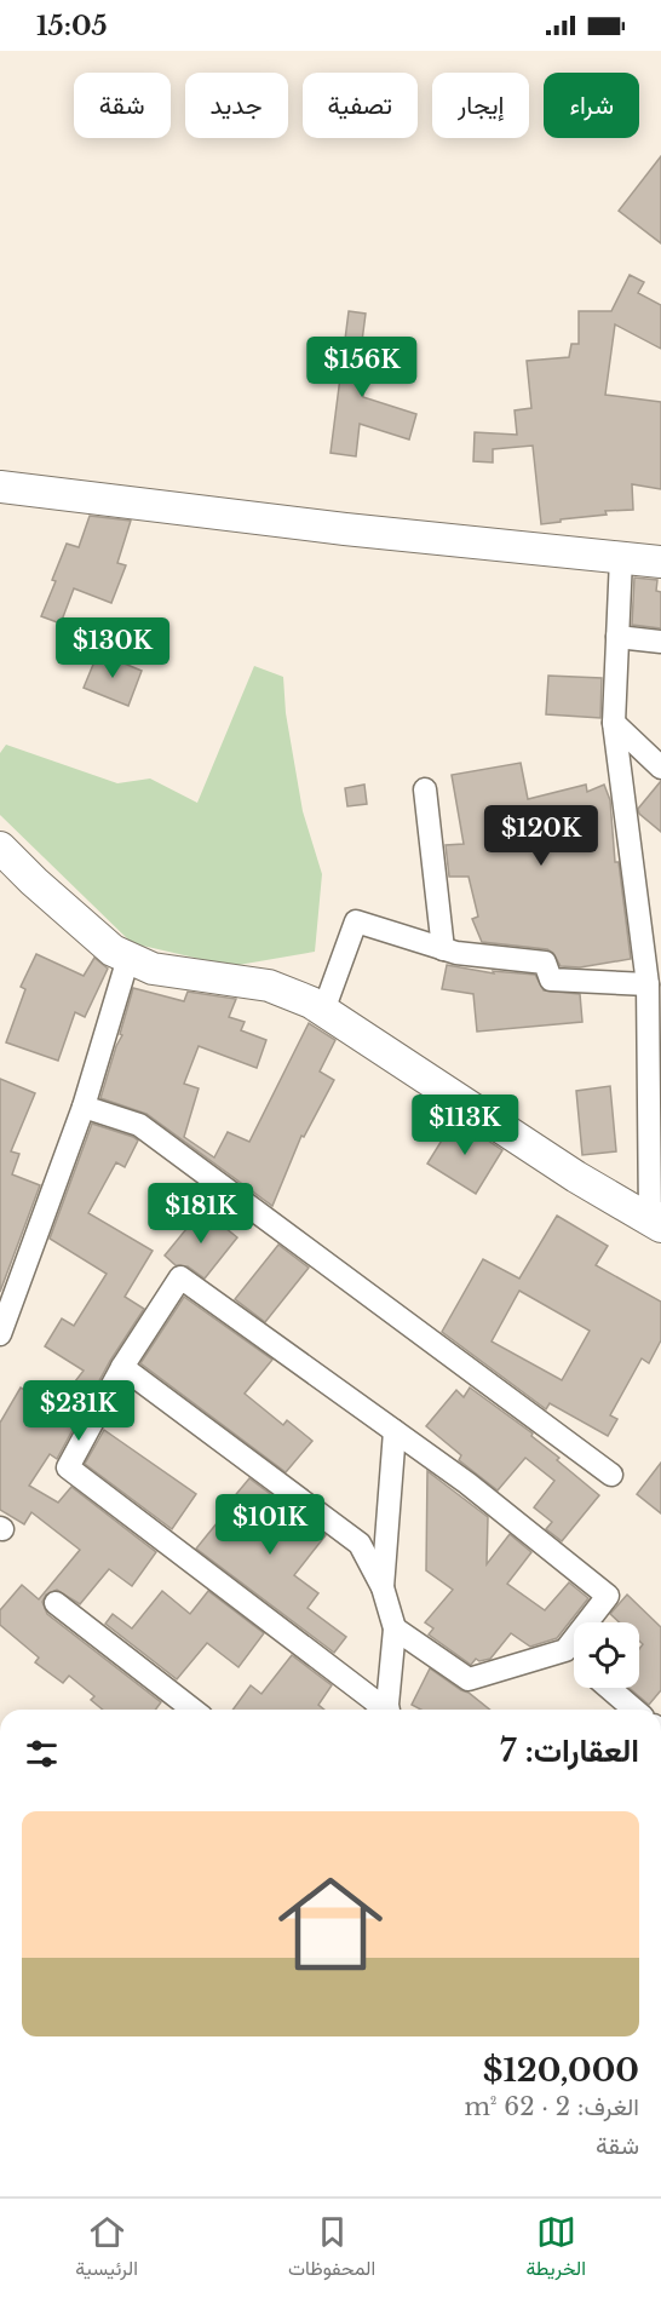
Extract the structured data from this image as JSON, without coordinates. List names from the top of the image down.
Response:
{
  "page": {
    "status": "15:05",
    "chip": [
      "شراء",
      "إيجار",
      "تصفية",
      "جديد",
      "شقة"
    ],
    "price": [
      "$156K",
      "$130K",
      "$120K",
      "$113K",
      "$181K",
      "$231K",
      "$101K"
    ],
    "heading": "العقارات: 7",
    "list": [
      {
        "name": "$120,000",
        "note": "الغرف: 2 · 62 m² · شقة"
      }
    ],
    "tabs": ["الخريطة", "المحفوظات", "الرئيسية"]
  }
}
